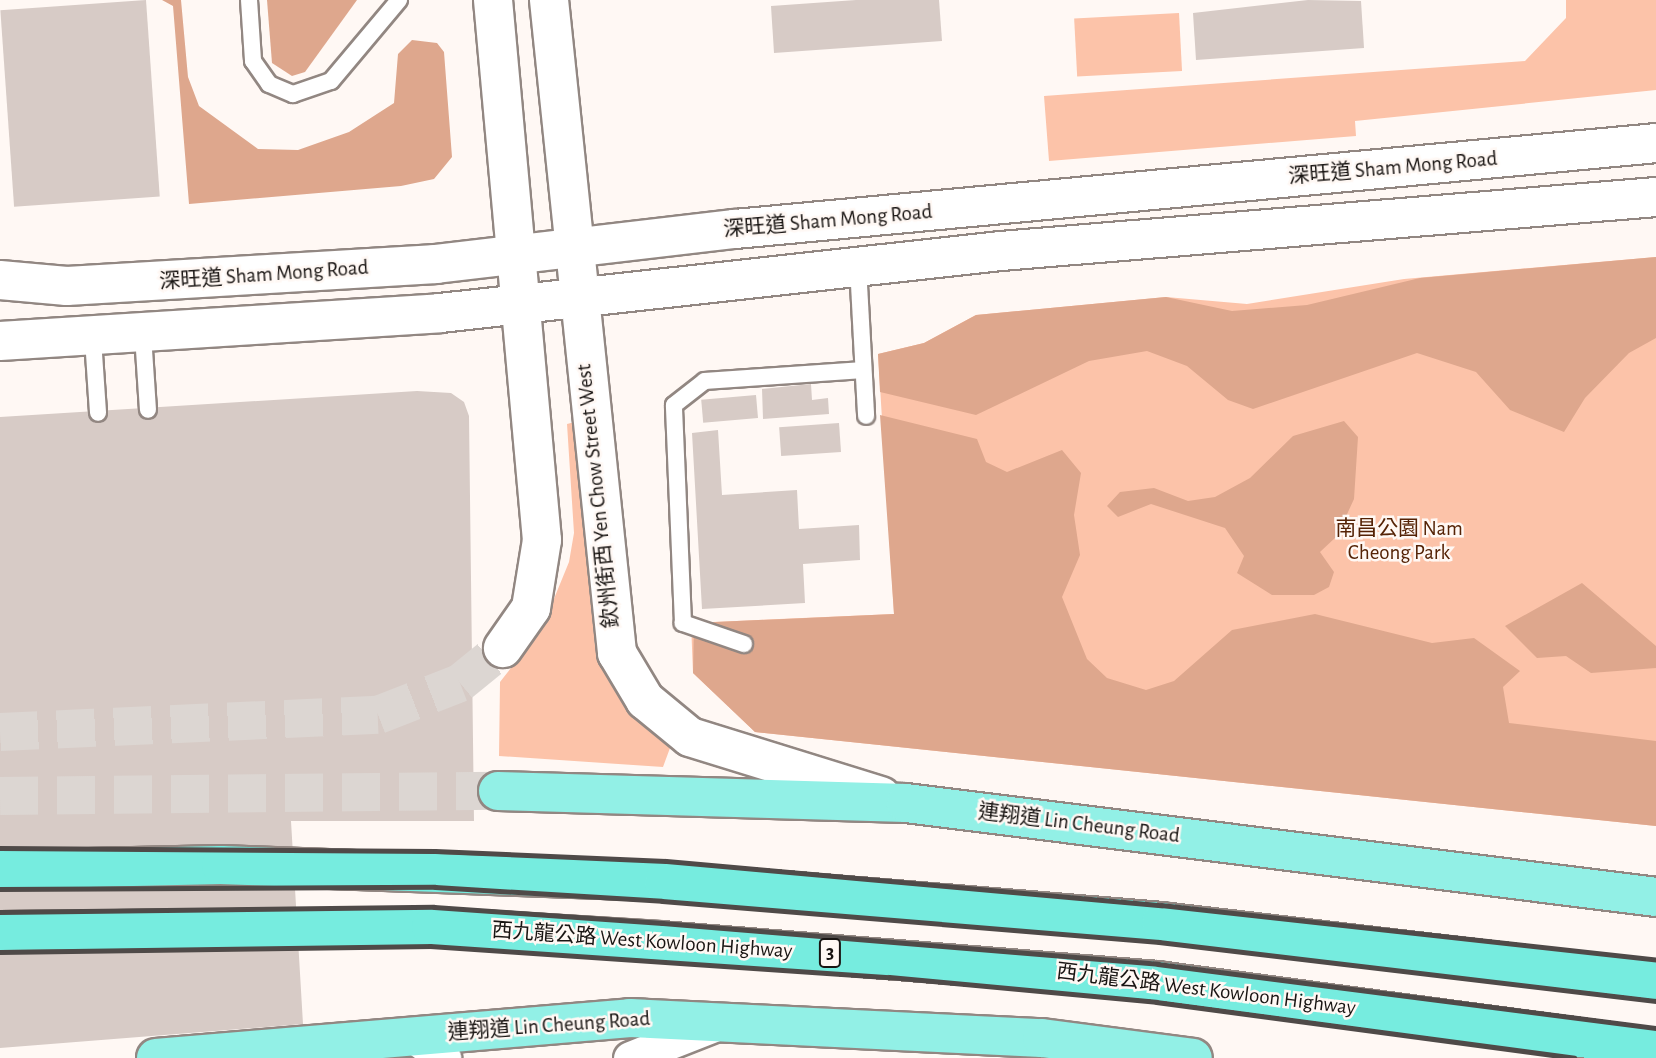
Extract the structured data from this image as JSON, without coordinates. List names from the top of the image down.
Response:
{
  "streets": {
    "highway": ["連翔道 Lin Cheung Road", "西九龍公路 West Kowloon Highway", "3"],
    "street": ["深旺道 Sham Mong Road", "欽州街西 Yen Chow Street West"]
  },
  "crossings": [
    ["深旺道 Sham Mong Road", "欽州街西 Yen Chow Street West"],
    ["欽州街西 Yen Chow Street West", "連翔道 Lin Cheung Road"]
  ],
  "parks": ["南昌公園 Nam Cheong Park"]
}
